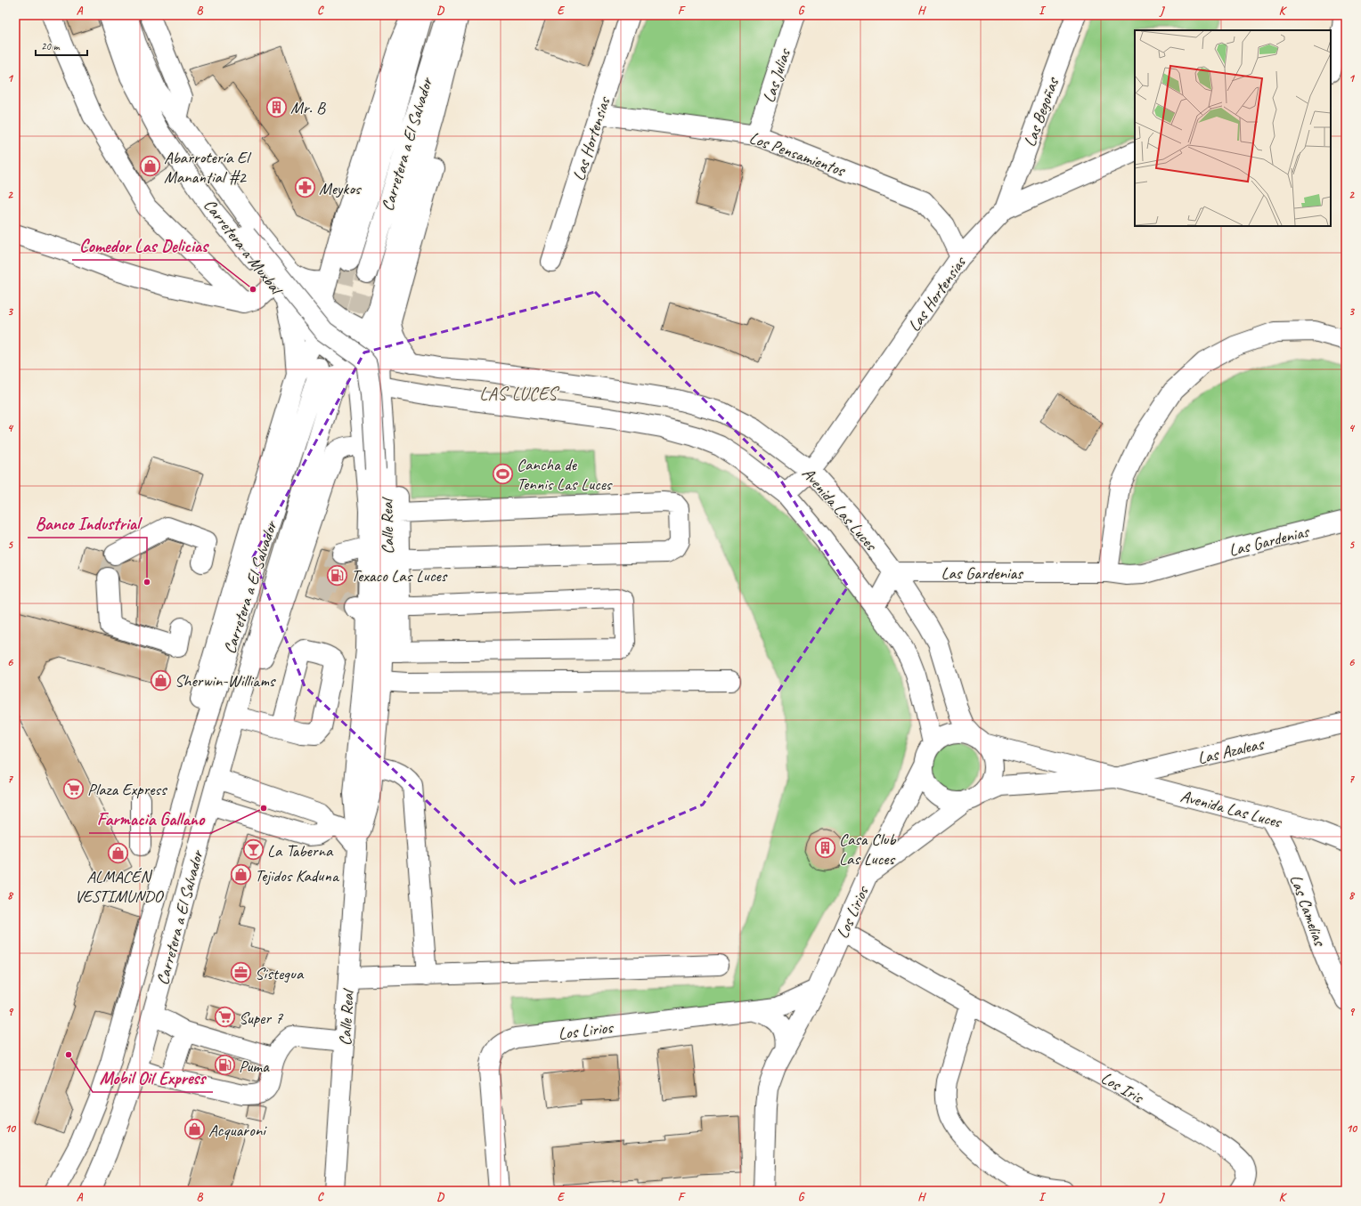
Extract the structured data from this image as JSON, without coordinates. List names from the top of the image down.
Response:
{
  "streets": {
    "main road": [
      "Las Julias",
      "Las Begoñas",
      "Las Hortensias",
      "Carretera a El Salvador",
      "Los Pensamientos",
      "Carretera a Muxbal",
      "Avenida Las Luces",
      "Calle Real",
      "Las Gardenias",
      "Las Azaleas",
      "Las Camelias",
      "Los Lirios",
      "Los Iris"
    ]
  },
  "crossings": [
    ["Las Julias", "Los Pensamientos"],
    ["Las Begoñas", "Las Hortensias"],
    ["Las Hortensias", "Los Pensamientos"],
    ["Las Hortensias", "Avenida Las Luces"],
    ["Carretera a El Salvador", "Calle Real"],
    ["Carretera a Muxbal", "Calle Real"],
    ["Avenida Las Luces", "Calle Real"],
    ["Avenida Las Luces", "Las Gardenias"],
    ["Avenida Las Luces", "Las Azaleas"],
    ["Avenida Las Luces", "Las Camelias"],
    ["Avenida Las Luces", "Los Lirios"],
    ["Los Lirios", "Los Iris"]
  ],
  "districts": ["LAS LUCES"],
  "places": {
    "building": ["Mr. B", "Casa Club Las Luces"],
    "shop": [
      "Abarrotería El Manantial #2",
      "Sherwin-Williams",
      "ALMACÉN VESTIMUNDO",
      "Tejidos Kaduna",
      "Acquaroni"
    ],
    "pharmacy": ["Meykos"],
    "other": [
      "Comedor Las Delicias",
      "Banco Industrial",
      "Farmacia Gallano",
      "Mobil Oil Express"
    ],
    "sports": ["Cancha de Tennis Las Luces"],
    "fuel station": ["Texaco Las Luces", "Puma"],
    "supermarket": ["Plaza Express", "Super 7"],
    "bar": ["La Taberna"],
    "office": ["Sistegua"]
  },
  "scale_bar": "20 m",
  "grid": {
    "columns": [
      "A",
      "B",
      "C",
      "D",
      "E",
      "F",
      "G",
      "H",
      "I",
      "J",
      "K"
    ],
    "rows": [
      "1",
      "2",
      "3",
      "4",
      "5",
      "6",
      "7",
      "8",
      "9",
      "10"
    ]
  }
}
